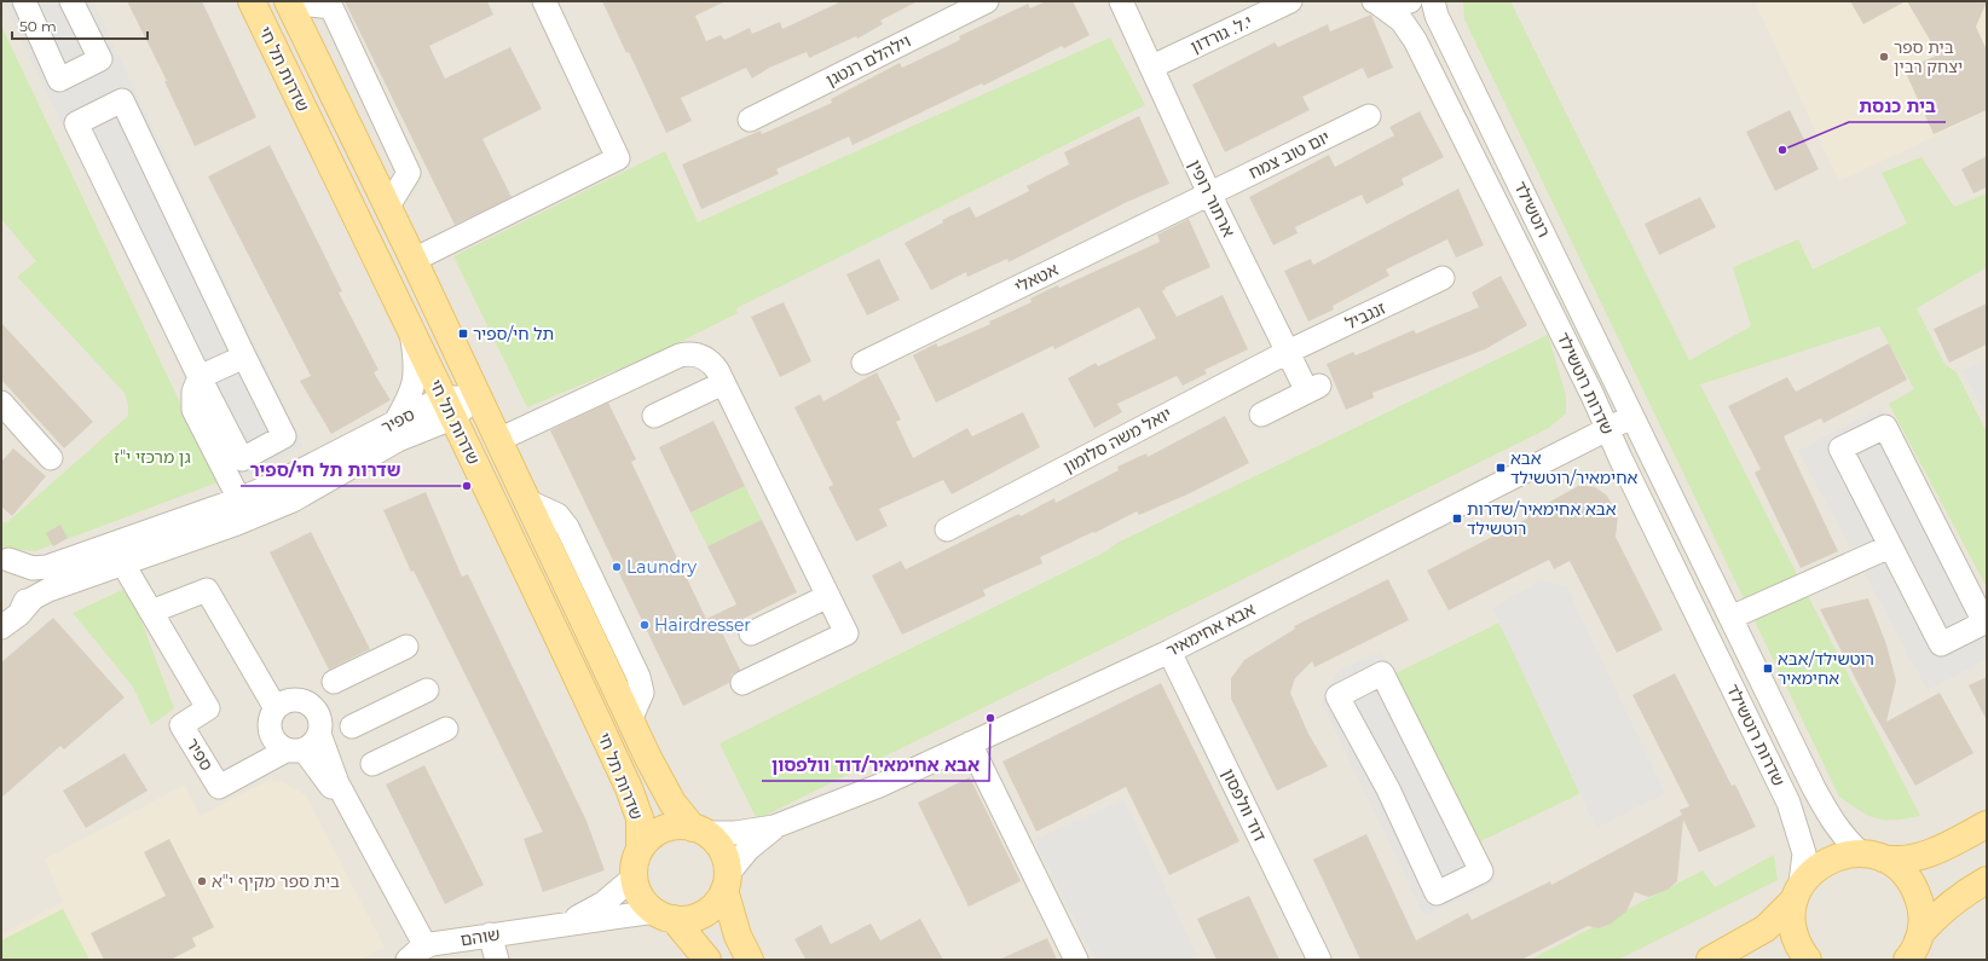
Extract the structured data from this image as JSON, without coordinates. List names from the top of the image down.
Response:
{
  "streets": {
    "main road": ["שדרות תל חי"],
    "street": [
      "י.ל. גורדון",
      "וילהלם רנטגן",
      "יום טוב צמח",
      "ארתור רופין",
      "רוטשילד",
      "אטאלי",
      "זנגביל",
      "שדרות רוטשילד",
      "ספיר",
      "יואל משה סלומון",
      "אבא אחימאיר",
      "דוד וולפסון",
      "שוהם"
    ]
  },
  "crossings": [
    ["י.ל. גורדון", "ארתור רופין"],
    ["שדרות תל חי", "ספיר"],
    ["שדרות תל חי", "אבא אחימאיר"],
    ["שדרות תל חי", "שוהם"],
    ["יום טוב צמח", "ארתור רופין"],
    ["יום טוב צמח", "אטאלי"],
    ["ארתור רופין", "אטאלי"],
    ["ארתור רופין", "זנגביל"],
    ["ארתור רופין", "יואל משה סלומון"],
    ["רוטשילד", "שדרות רוטשילד"],
    ["רוטשילד", "אבא אחימאיר"],
    ["זנגביל", "יואל משה סלומון"],
    ["שדרות רוטשילד", "אבא אחימאיר"],
    ["אבא אחימאיר", "דוד וולפסון"],
    ["אבא אחימאיר", "שוהם"]
  ],
  "parks": ["גן מרכזי י\"ז"],
  "places": {
    "other": [
      "בית ספר יצחק רבין",
      "בית כנסת",
      "שדרות תל חי/ספיר",
      "Laundry",
      "Hairdresser",
      "אבא אחימאיר/דוד וולפסון",
      "בית ספר מקיף י\"א"
    ],
    "transit": [
      "תל חי/ספיר",
      "אבא אחימאיר/רוטשילד",
      "אבא אחימאיר/שדרות רוטשילד",
      "רוטשילד/אבא אחימאיר"
    ]
  },
  "scale_bar": "50 m"
}
